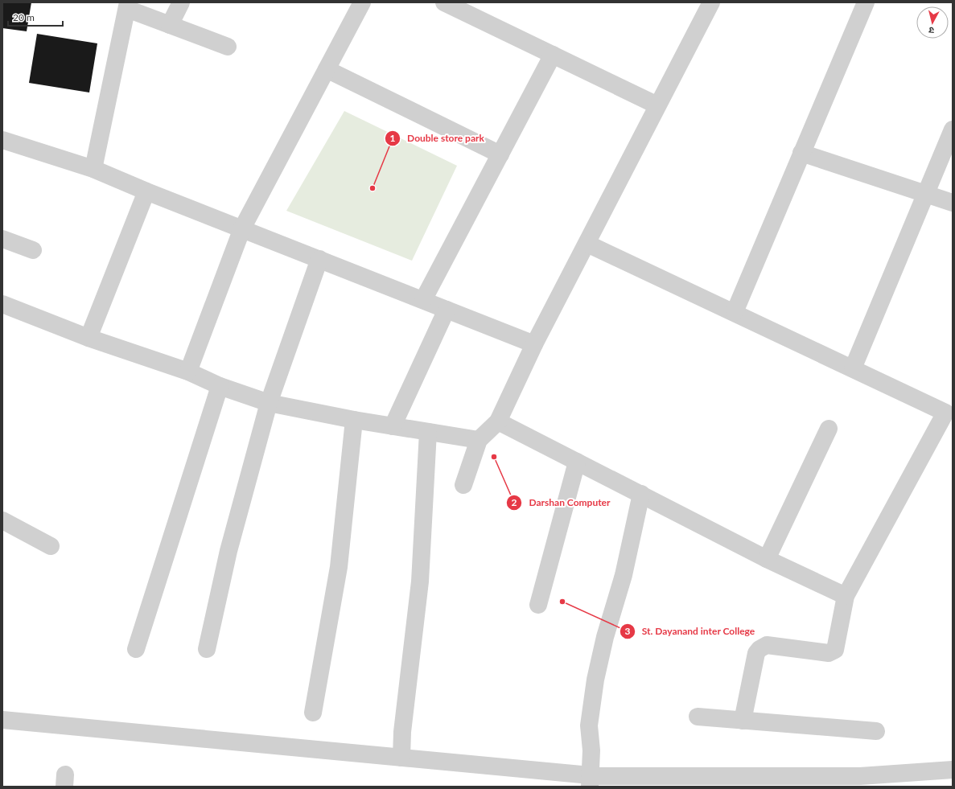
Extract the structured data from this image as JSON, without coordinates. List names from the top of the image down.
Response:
{
  "places": ["Double store park", "Darshan Computer", "St. Dayanand inter College"],
  "scale_bar": "20 m",
  "north": "bottom"
}
